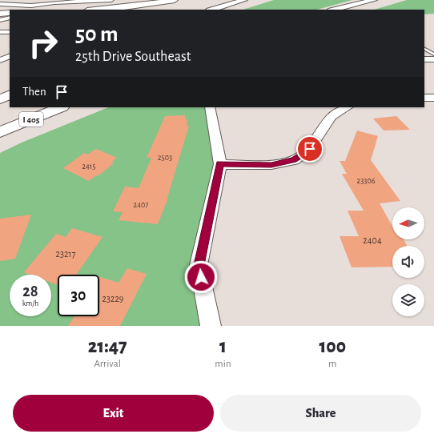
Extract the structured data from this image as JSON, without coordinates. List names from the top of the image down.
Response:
{
  "streets": {
    "main road": ["I 405"]
  },
  "house_numbers": [
    "2503",
    "2415",
    "23306",
    "2407",
    "2404",
    "23217",
    "23229"
  ],
  "north": "left",
  "page": {
    "turn": ["50 m", "25th Drive Southeast"],
    "then": "Then",
    "speed": "28 km/h",
    "limit": "30",
    "eta": [
      "21:47",
      "Arrival",
      "1",
      "min",
      "100",
      "m"
    ],
    "buttons": ["Exit", "Share"]
  }
}
